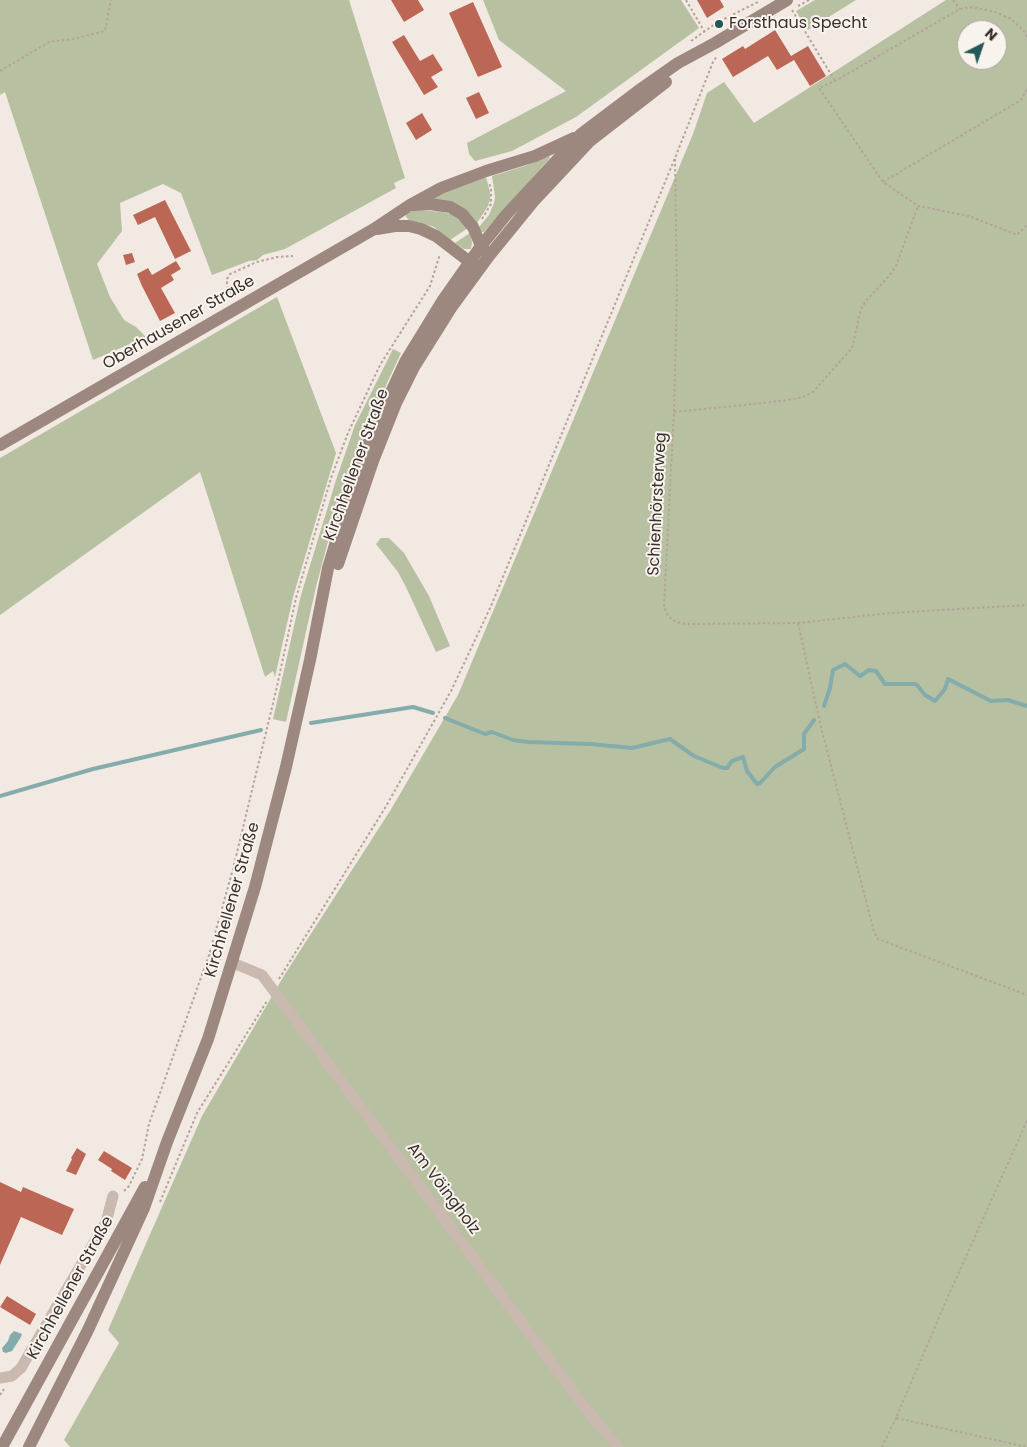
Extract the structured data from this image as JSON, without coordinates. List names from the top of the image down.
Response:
{
  "streets": {
    "main road": ["Oberhausener Straße", "Kirchhellener Straße"],
    "street": ["Am Vöingholz"],
    "path": ["Schienhörsterweg"]
  },
  "crossings": [
    ["Oberhausener Straße", "Kirchhellener Straße"],
    ["Oberhausener Straße", "Schienhörsterweg"],
    ["Kirchhellener Straße", "Am Vöingholz"]
  ],
  "places": ["Forsthaus Specht"],
  "north": "top right"
}
